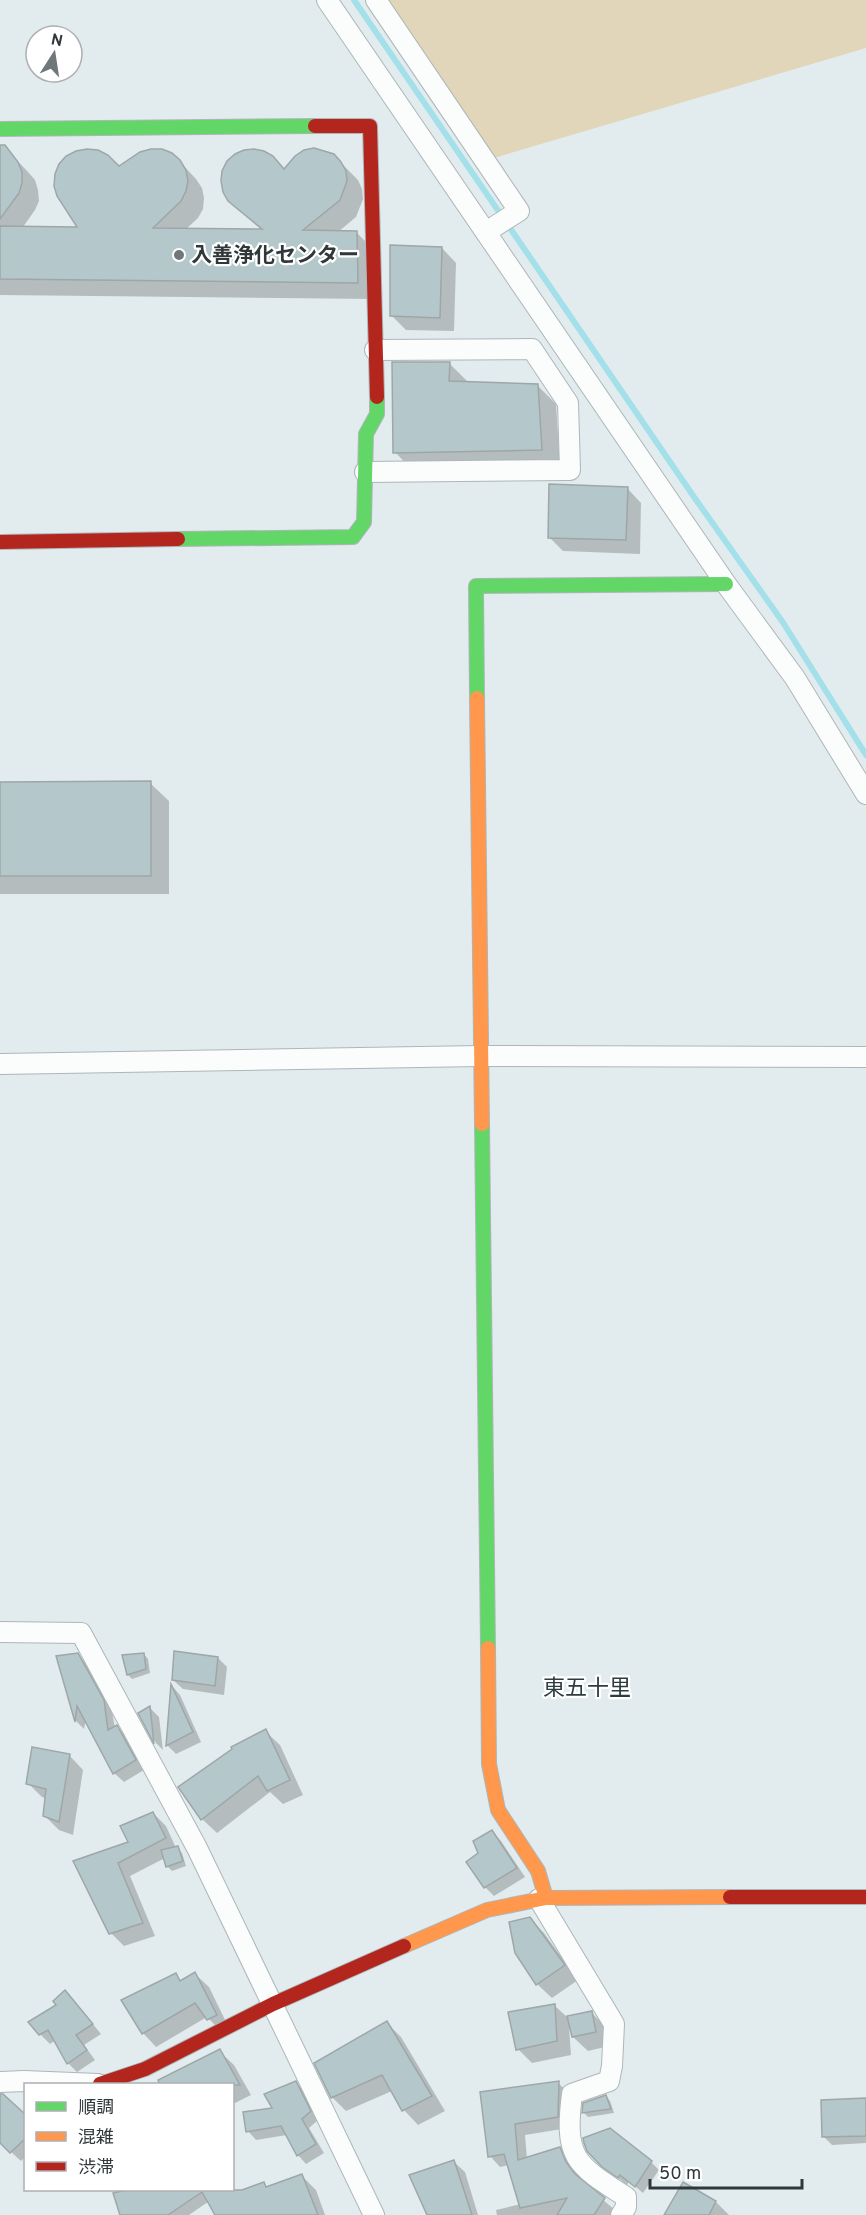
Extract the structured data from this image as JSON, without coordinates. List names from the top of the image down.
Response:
{
  "districts": ["東五十里"],
  "places": ["入善浄化センター"],
  "legend": ["順調", "混雑", "渋滞"],
  "scale_bar": "50 m",
  "north": "top"
}
